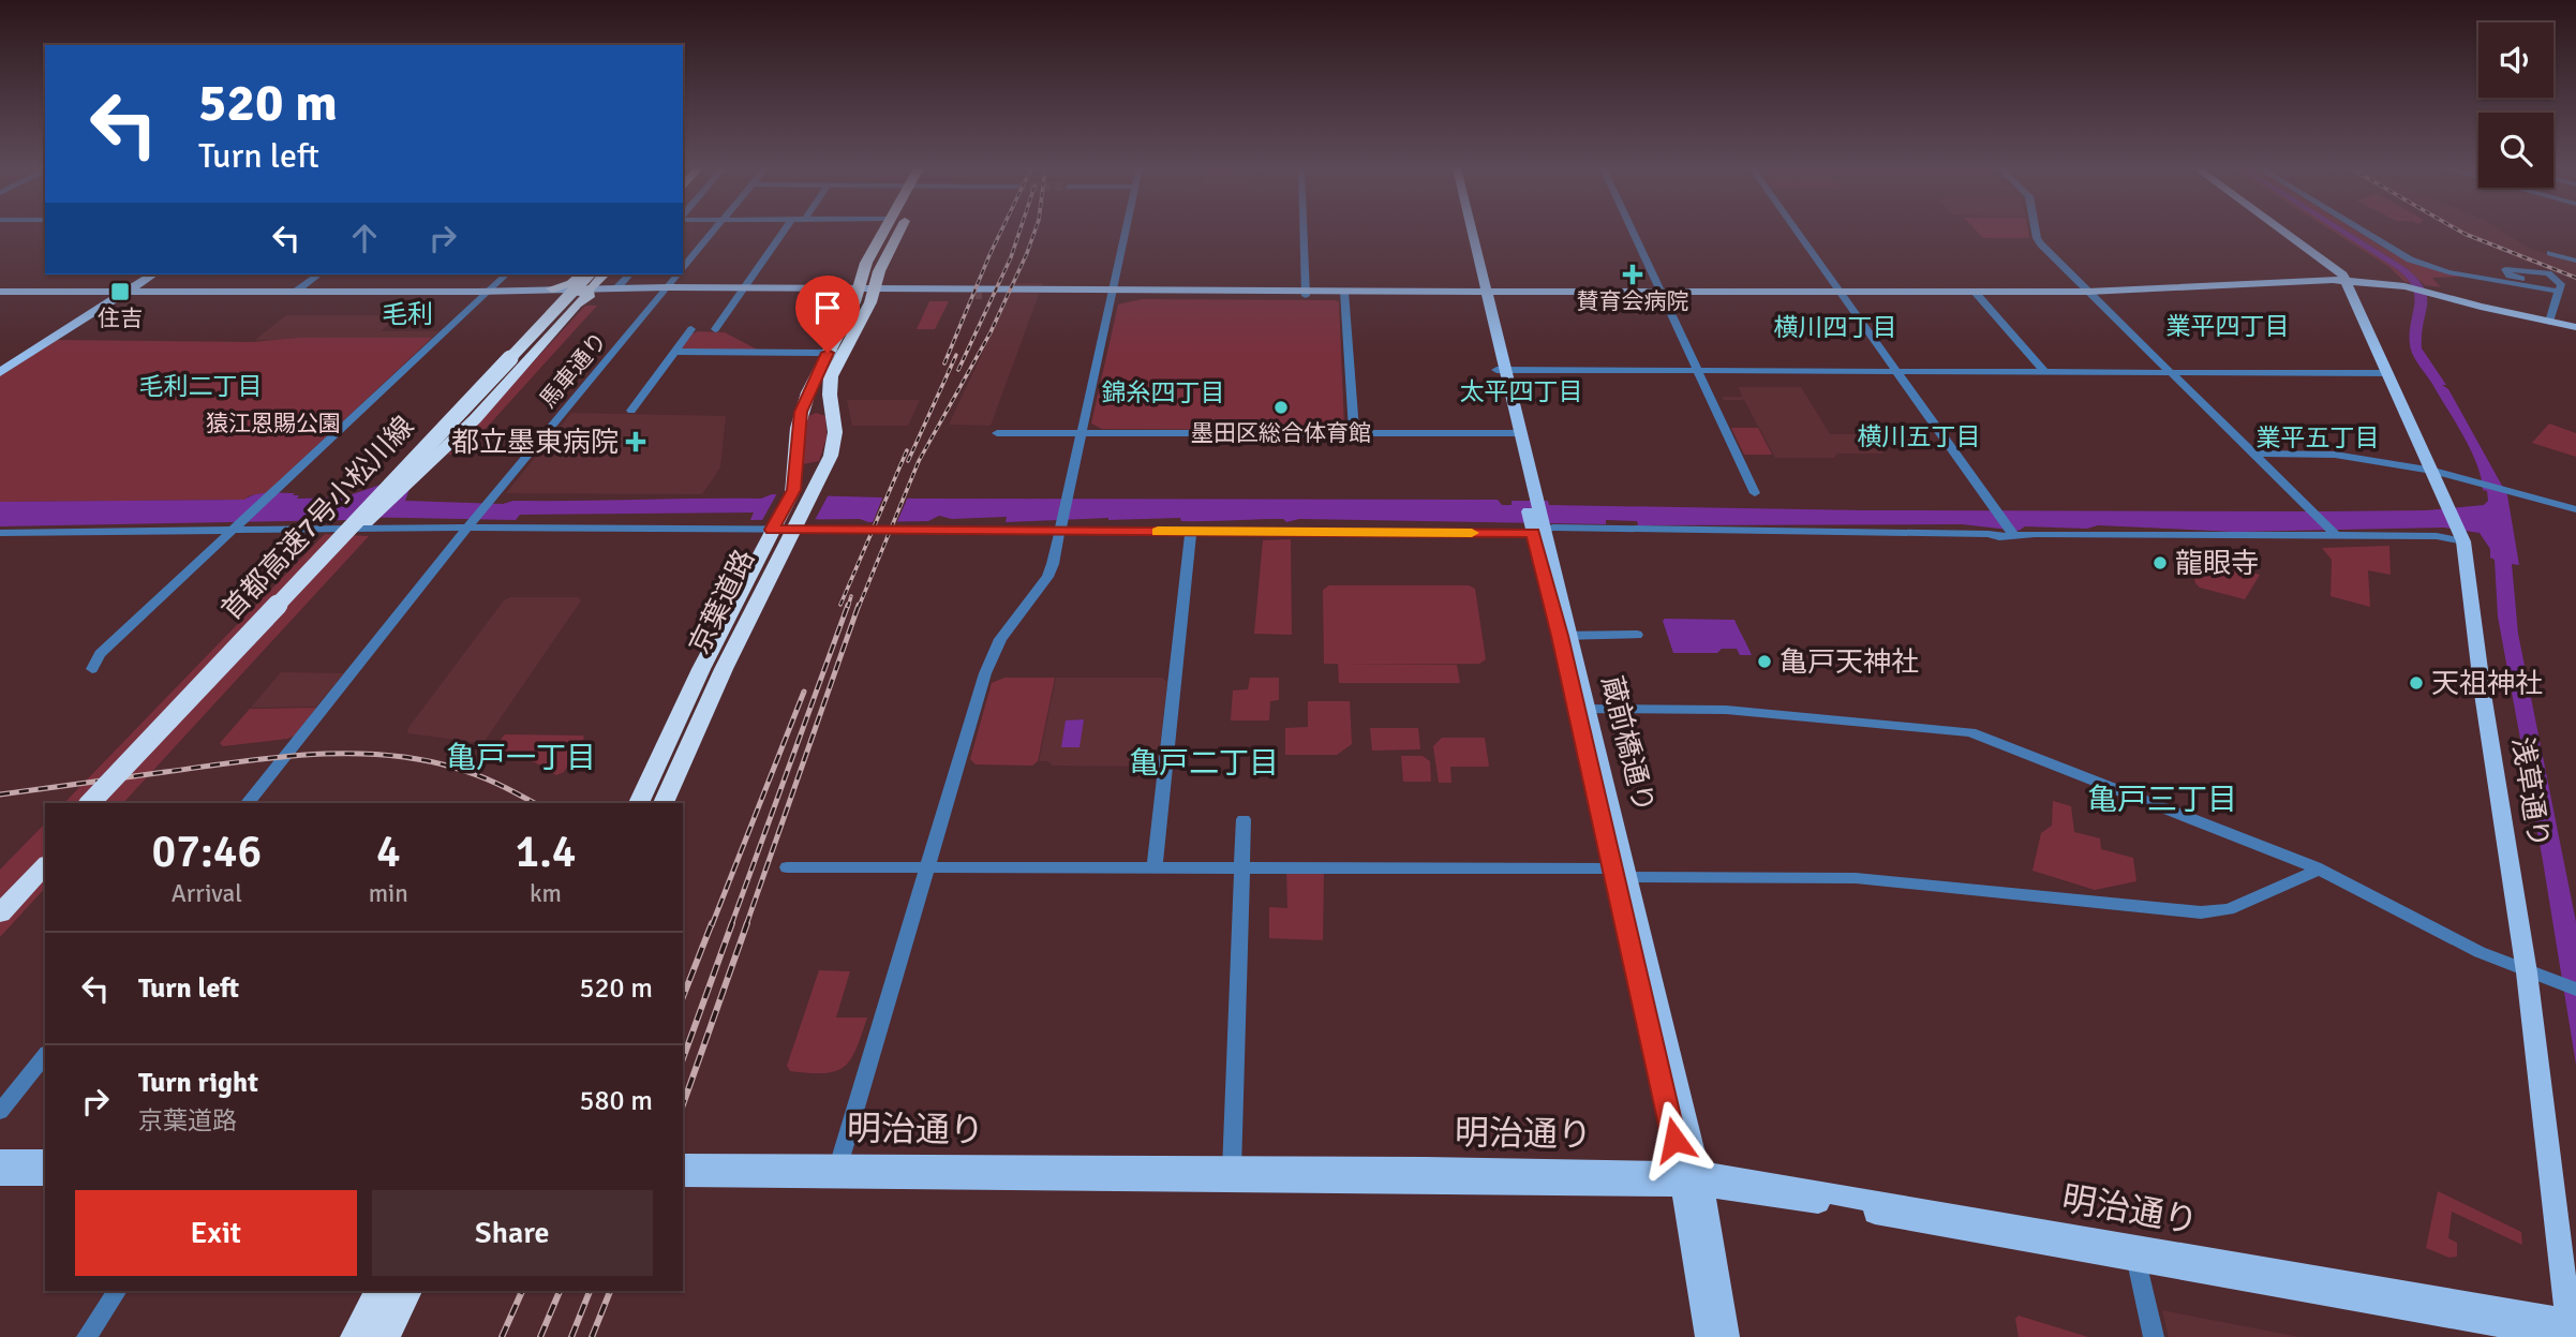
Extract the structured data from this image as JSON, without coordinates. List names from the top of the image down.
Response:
{
  "streets": {
    "highway": ["首都高速7号小松川線", "京葉道路"],
    "main road": ["蔵前橋通り", "浅草通り", "明治通り"],
    "street": ["馬車通り"]
  },
  "crossings": [
    ["蔵前橋通り", "明治通り"],
    ["浅草通り", "明治通り"]
  ],
  "districts": [
    "毛利",
    "業平四丁目",
    "横川四丁目",
    "毛利二丁目",
    "太平四丁目",
    "錦糸四丁目",
    "横川五丁目",
    "業平五丁目",
    "亀戸一丁目",
    "亀戸二丁目",
    "亀戸三丁目"
  ],
  "parks": ["猿江恩賜公園"],
  "places": {
    "health": ["賛育会病院", "都立墨東病院"],
    "transit": ["住吉"],
    "other": [
      "墨田区総合体育館",
      "龍眼寺",
      "亀戸天神社",
      "天祖神社"
    ]
  },
  "page": {
    "turn": ["520 m", "Turn left"],
    "eta": [
      "07:46",
      "Arrival",
      "4",
      "min",
      "1.4",
      "km"
    ],
    "list": [
      {
        "name": "Turn left",
        "value": "520 m"
      },
      {
        "name": "Turn right",
        "note": "京葉道路",
        "value": "580 m"
      }
    ],
    "buttons": ["Exit", "Share"]
  }
}
